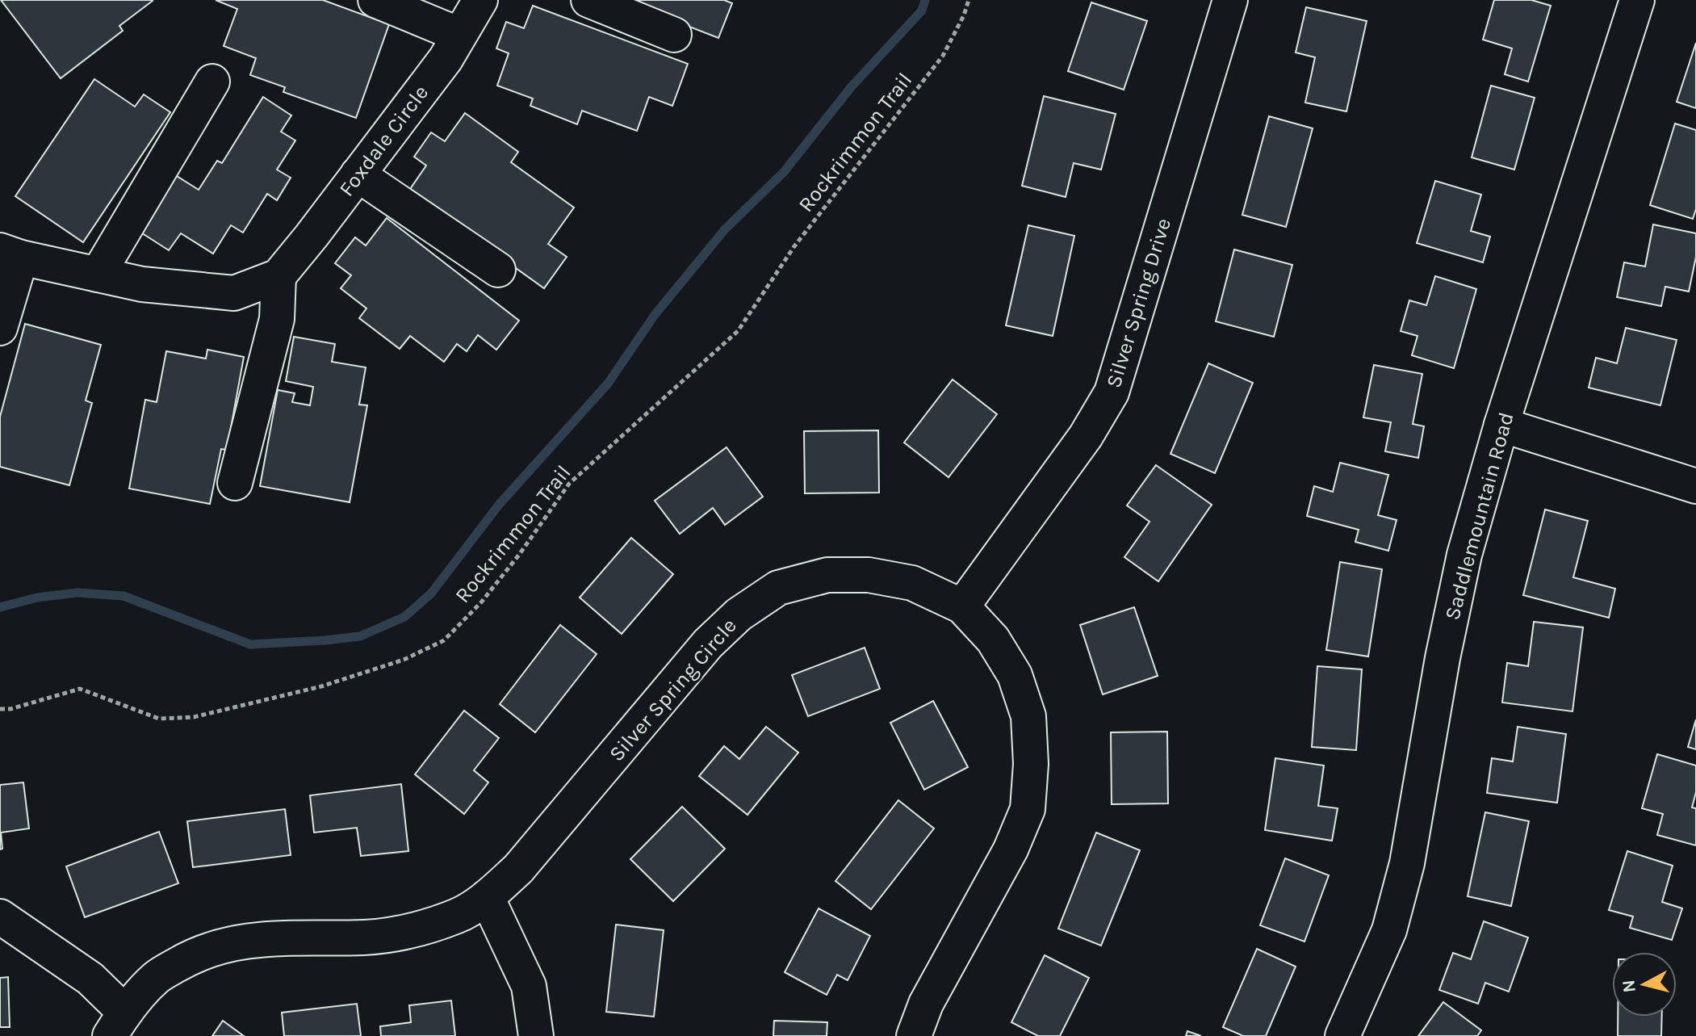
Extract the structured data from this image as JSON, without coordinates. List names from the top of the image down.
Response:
{
  "streets": {
    "street": [
      "Foxdale Circle",
      "Silver Spring Drive",
      "Saddlemountain Road",
      "Silver Spring Circle"
    ],
    "path": ["Rockrimmon Trail"]
  },
  "crossings": [
    ["Silver Spring Drive", "Silver Spring Circle"]
  ],
  "north": "left"
}
